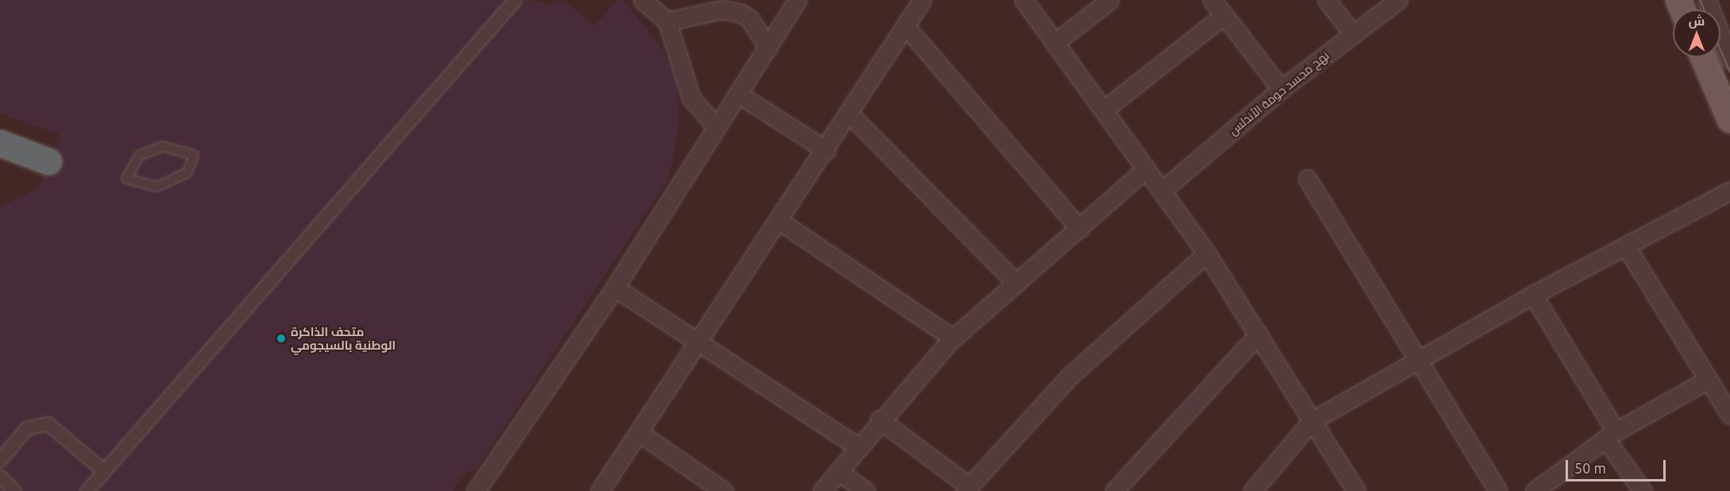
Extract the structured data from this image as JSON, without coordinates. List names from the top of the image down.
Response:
{
  "streets": {
    "street": ["نهج مجسد حومة الأندلس"]
  },
  "places": ["متحف الذاكرة الوطنية بالسيجومي"],
  "scale_bar": "50 m",
  "north": "top"
}
